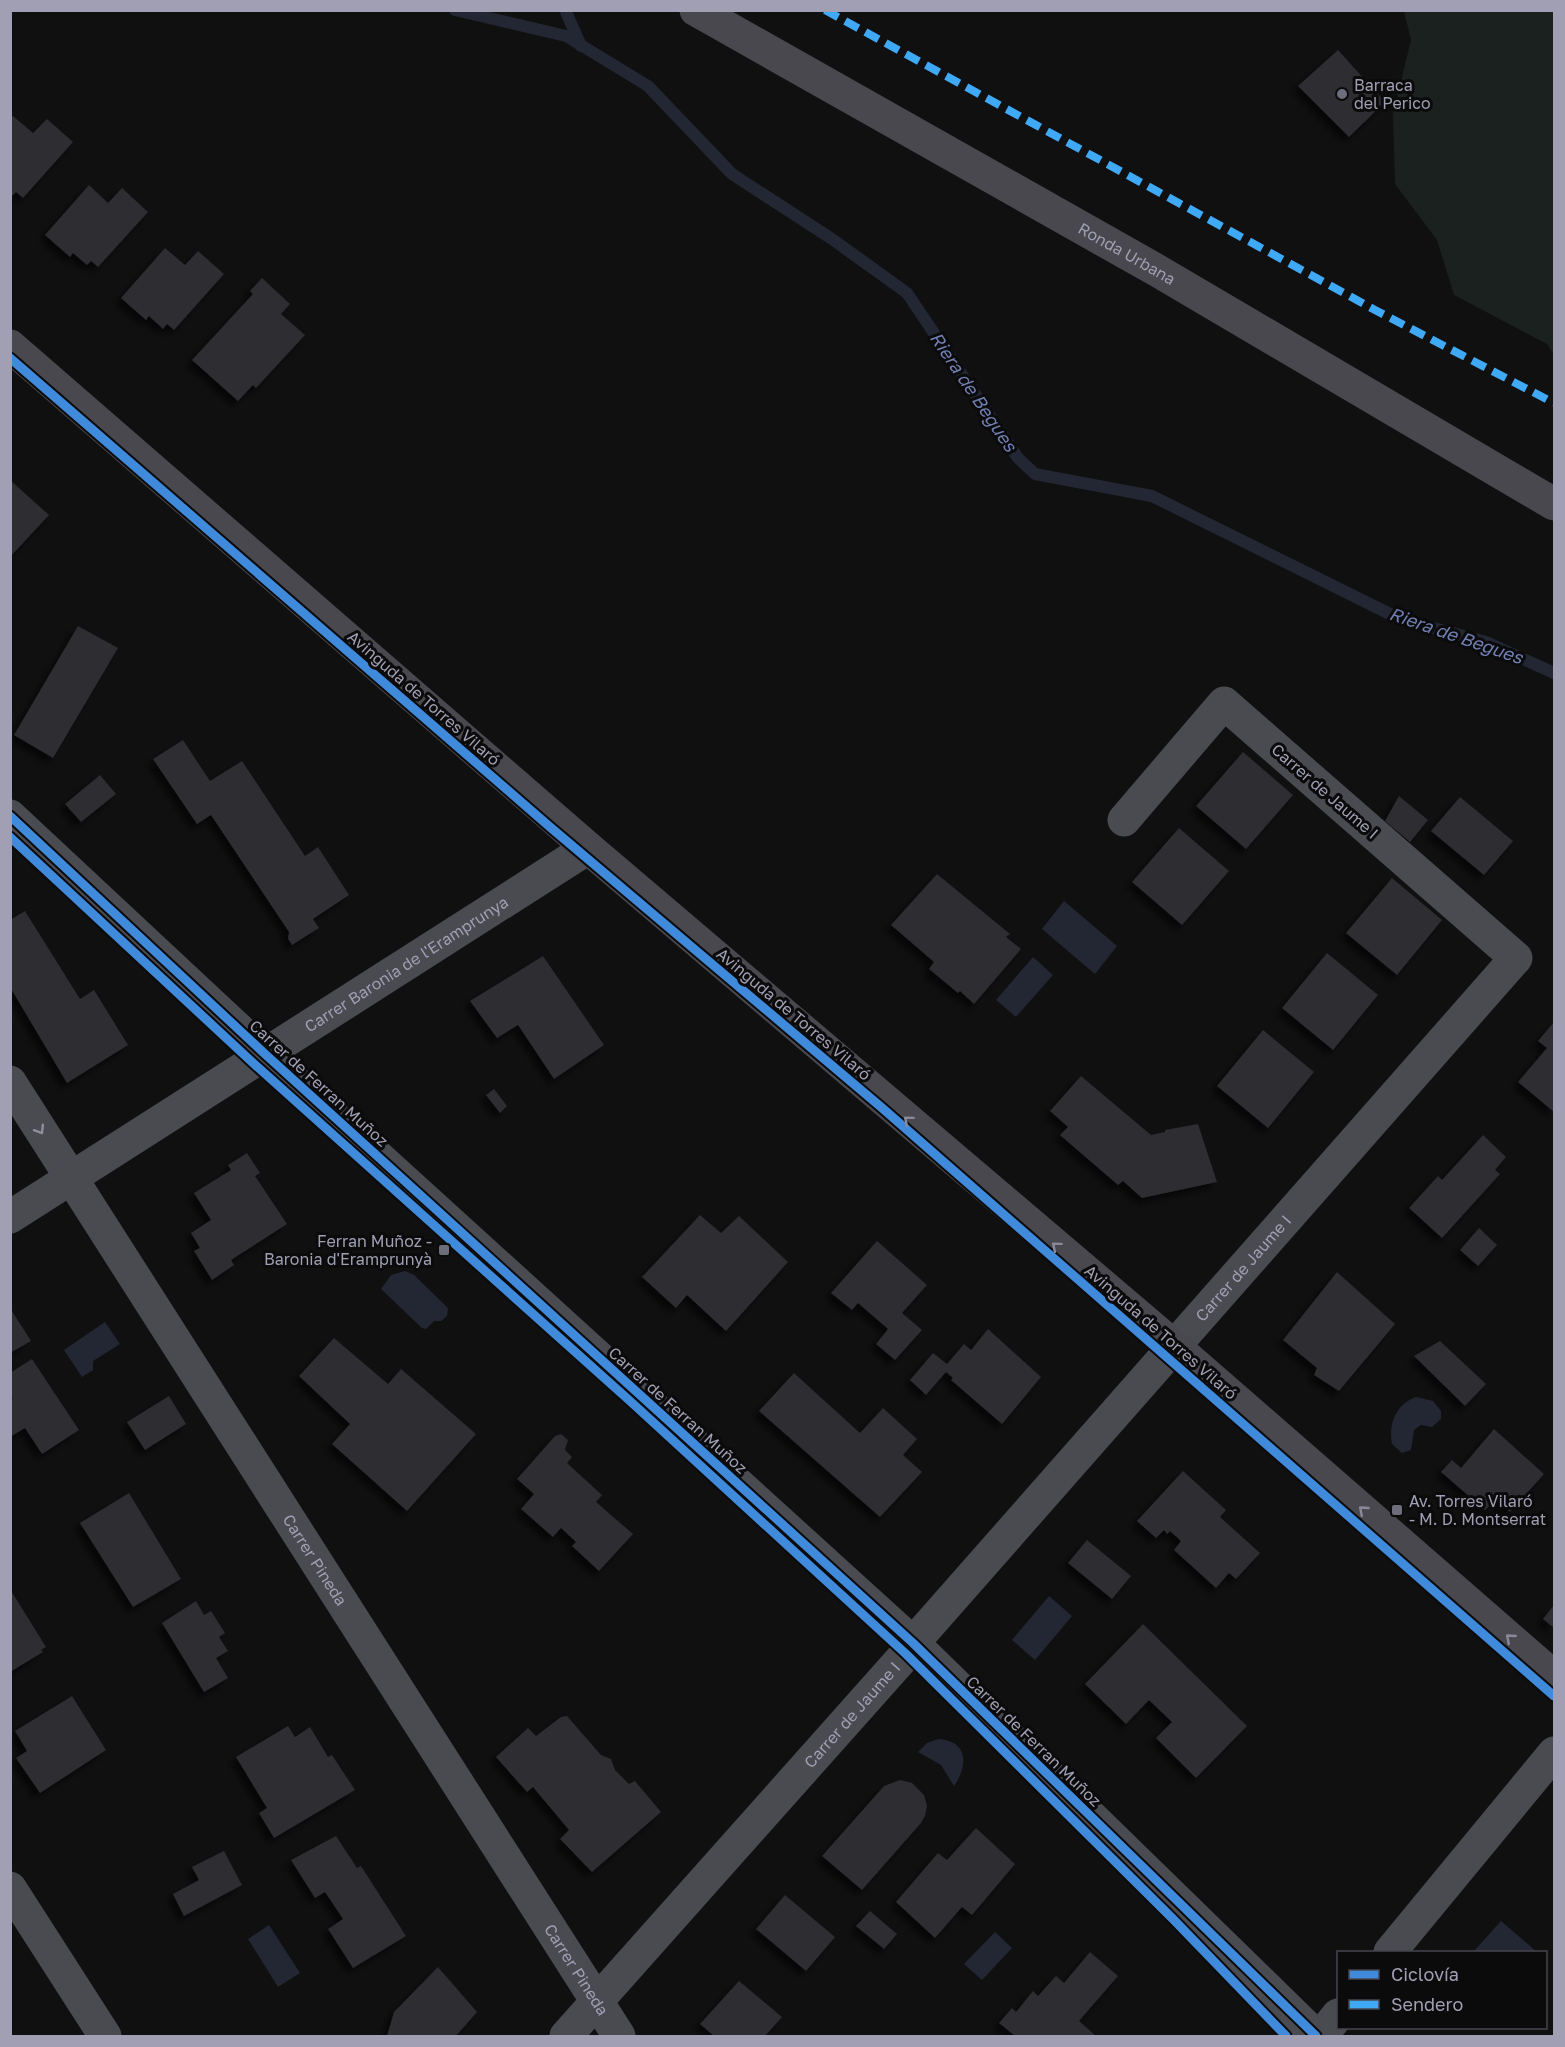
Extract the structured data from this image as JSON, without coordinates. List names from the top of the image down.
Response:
{
  "streets": {
    "street": [
      "Ronda Urbana",
      "Avinguda de Torres Vilaró",
      "Carrer de Jaume I",
      "Carrer Baronia de l'Eramprunya",
      "Carrer de Ferran Muñoz",
      "Carrer Pineda"
    ]
  },
  "crossings": [
    ["Avinguda de Torres Vilaró", "Carrer de Jaume I"],
    ["Avinguda de Torres Vilaró", "Carrer Baronia de l'Eramprunya"],
    ["Carrer de Jaume I", "Carrer de Ferran Muñoz"],
    ["Carrer de Jaume I", "Carrer Pineda"],
    ["Carrer Baronia de l'Eramprunya", "Carrer de Ferran Muñoz"],
    ["Carrer Baronia de l'Eramprunya", "Carrer Pineda"]
  ],
  "one_way": ["Avinguda de Torres Vilaró"],
  "water": ["Riera de Begues"],
  "places": {
    "other": ["Barraca del Perico"],
    "transit": ["Ferran Muñoz - Baronia d'Eramprunyà", "Av. Torres Vilaró - M. D. Montserrat"]
  },
  "legend": ["Ciclovía", "Sendero"]
}
